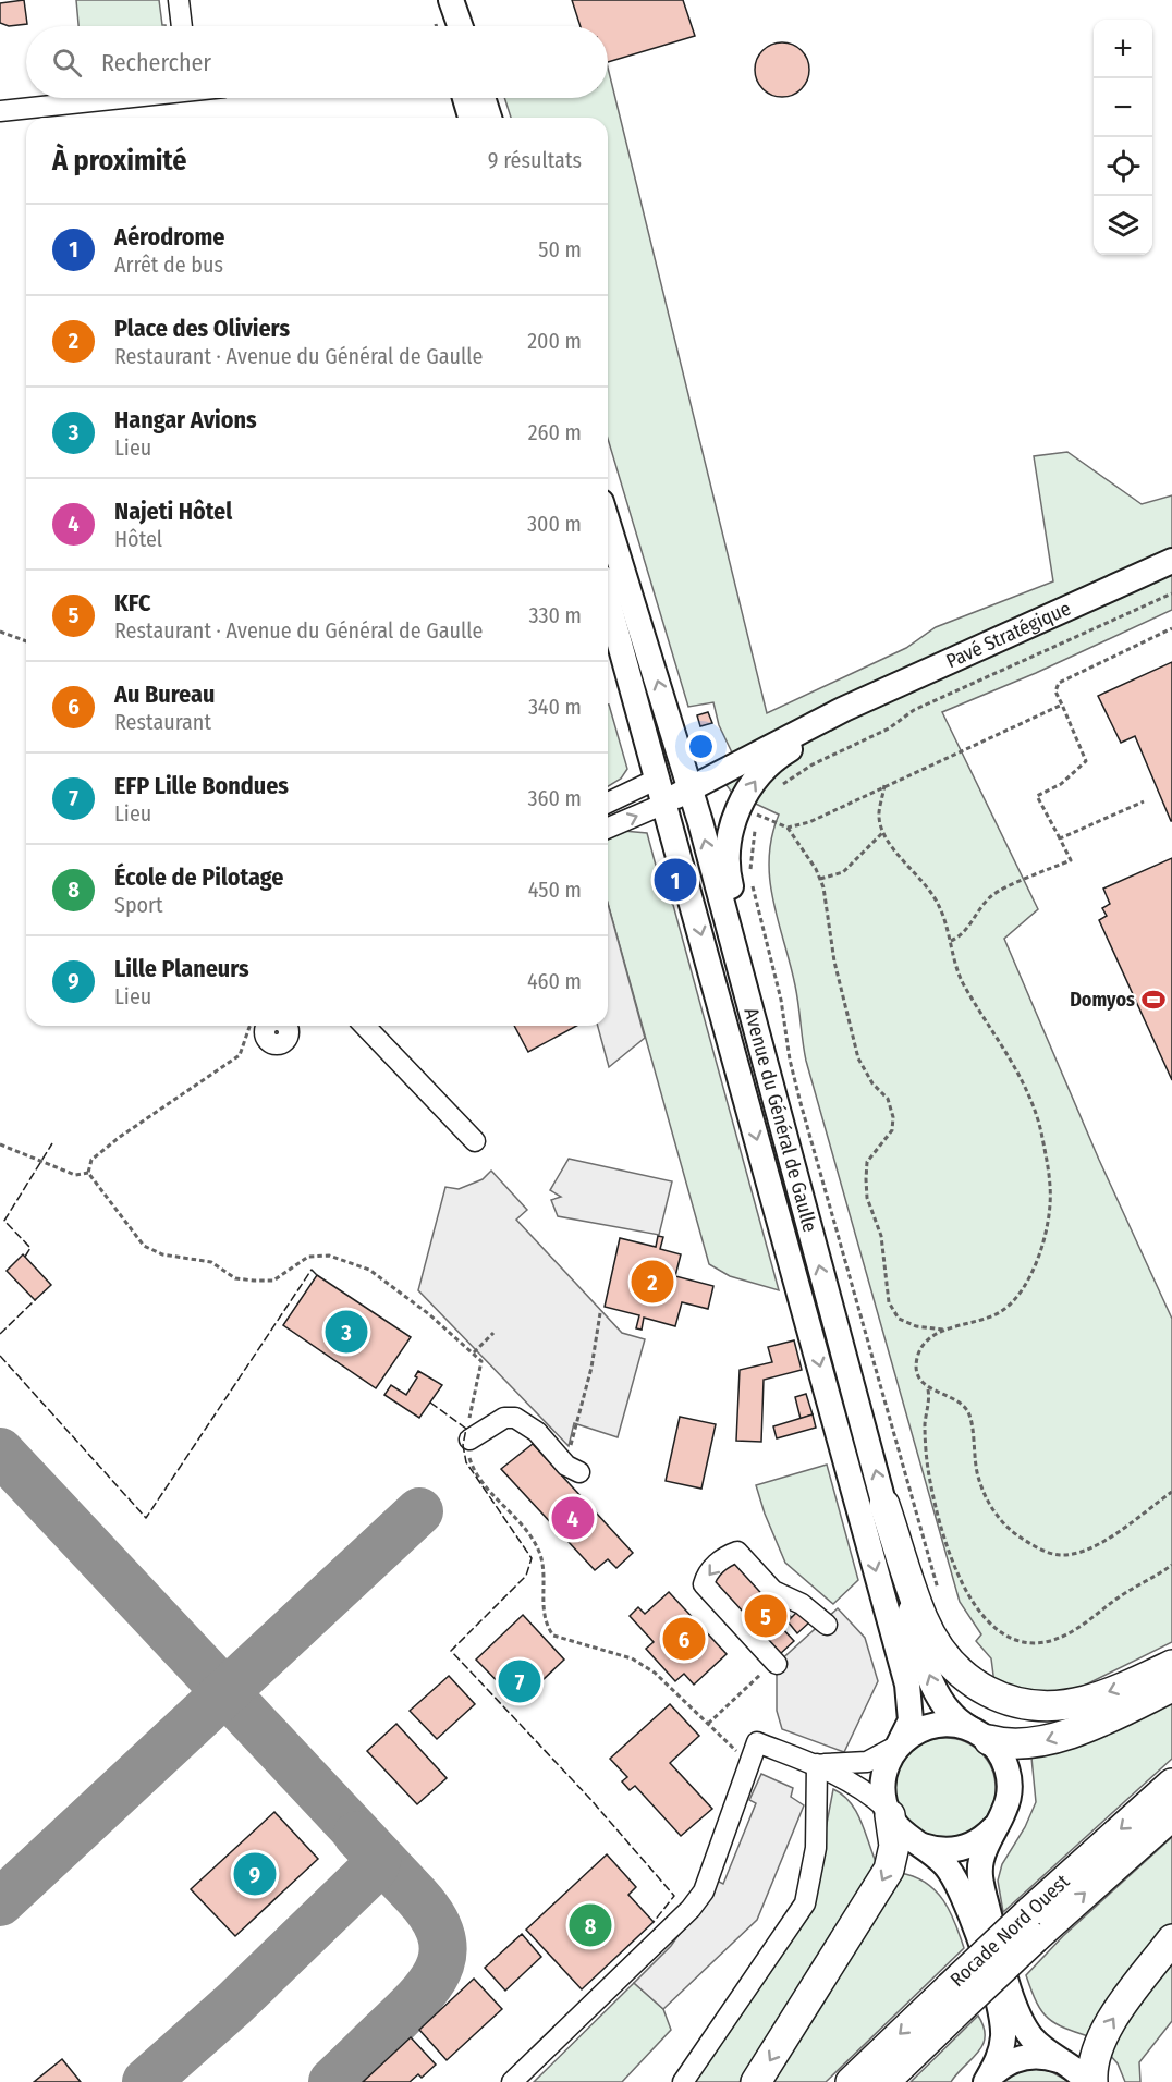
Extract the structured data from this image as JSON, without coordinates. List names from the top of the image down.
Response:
{
  "streets": {
    "highway": ["Rocade Nord Ouest"],
    "main road": ["Pavé Stratégique", "Avenue du Général de Gaulle"]
  },
  "crossings": [
    ["Pavé Stratégique", "Avenue du Général de Gaulle"]
  ],
  "places": {
    "sports": ["Domyos"]
  },
  "page": {
    "map_buttons": ["+", "−"],
    "search": "Rechercher",
    "heading": ["À proximité", "9 résultats"],
    "list": [
      {
        "mark": "1",
        "name": "Aérodrome",
        "note": "Arrêt de bus",
        "value": "50 m"
      },
      {
        "mark": "2",
        "name": "Place des Oliviers",
        "note": "Restaurant · Avenue du Général de Gaulle",
        "value": "200 m"
      },
      {
        "mark": "3",
        "name": "Hangar Avions",
        "note": "Lieu",
        "value": "260 m"
      },
      {
        "mark": "4",
        "name": "Najeti Hôtel",
        "note": "Hôtel",
        "value": "300 m"
      },
      {
        "mark": "5",
        "name": "KFC",
        "note": "Restaurant · Avenue du Général de Gaulle",
        "value": "330 m"
      },
      {
        "mark": "6",
        "name": "Au Bureau",
        "note": "Restaurant",
        "value": "340 m"
      },
      {
        "mark": "7",
        "name": "EFP Lille Bondues",
        "note": "Lieu",
        "value": "360 m"
      },
      {
        "mark": "8",
        "name": "École de Pilotage",
        "note": "Sport",
        "value": "450 m"
      },
      {
        "mark": "9",
        "name": "Lille Planeurs",
        "note": "Lieu",
        "value": "460 m"
      }
    ],
    "pins": [
      "1",
      "2",
      "3",
      "4",
      "5",
      "6",
      "7",
      "9",
      "8"
    ]
  }
}
